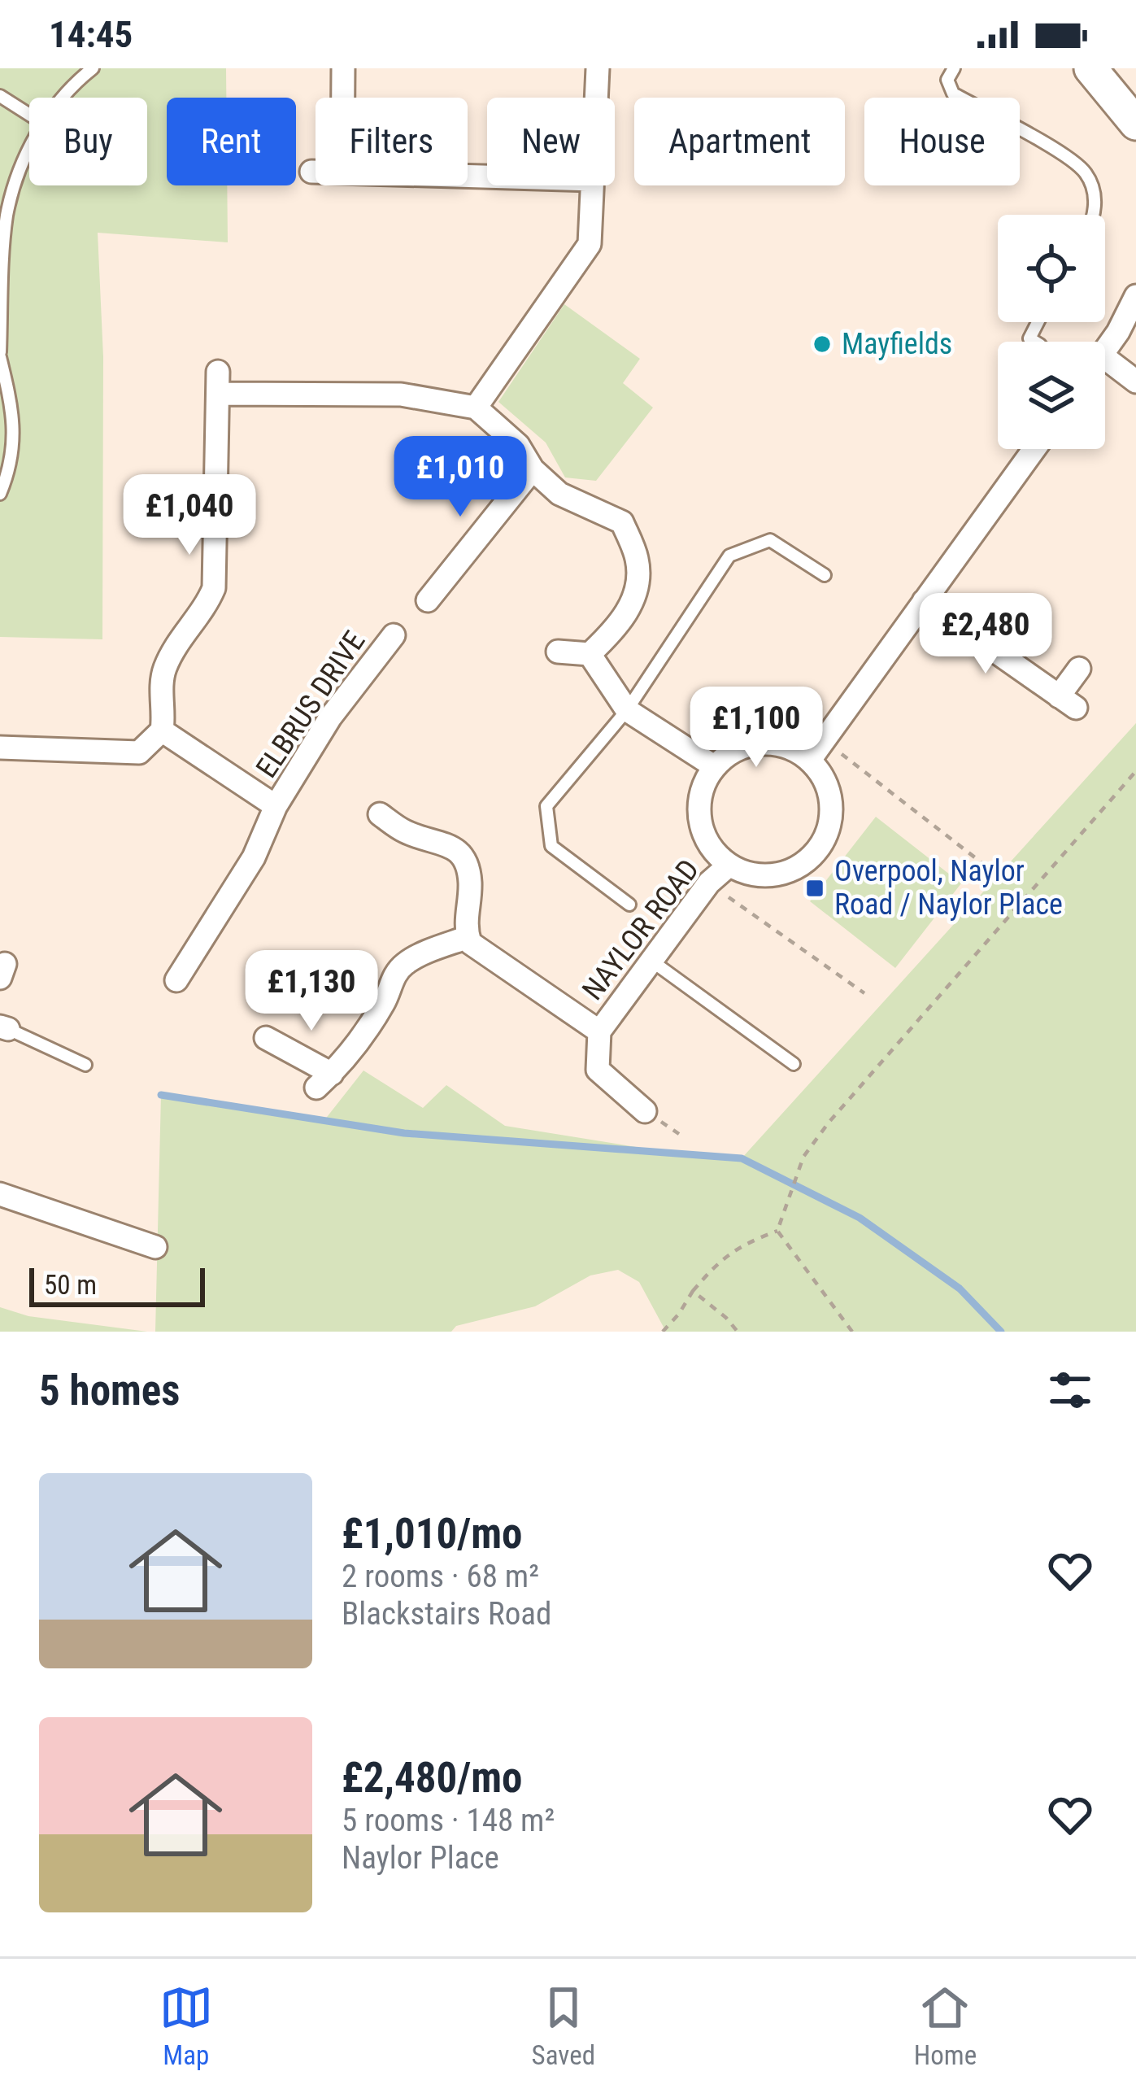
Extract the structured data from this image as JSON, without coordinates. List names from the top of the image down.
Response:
{
  "streets": {
    "street": ["ELBRUS DRIVE", "NAYLOR ROAD"]
  },
  "places": {
    "other": ["Mayfields"],
    "transit": ["Overpool, Naylor Road / Naylor Place"]
  },
  "scale_bar": "50 m",
  "page": {
    "status": "14:45",
    "chip": [
      "Buy",
      "Rent",
      "Filters",
      "New",
      "Apartment",
      "House"
    ],
    "price": [
      "£1,010",
      "£1,040",
      "£2,480",
      "£1,100",
      "£1,130"
    ],
    "scale": "50 m",
    "heading": "5 homes",
    "list": [
      {
        "name": "£1,010/mo",
        "note": "2 rooms · 68 m² · Blackstairs Road"
      },
      {
        "name": "£2,480/mo",
        "note": "5 rooms · 148 m² · Naylor Place"
      }
    ],
    "tabs": ["Map", "Saved", "Home"]
  }
}
